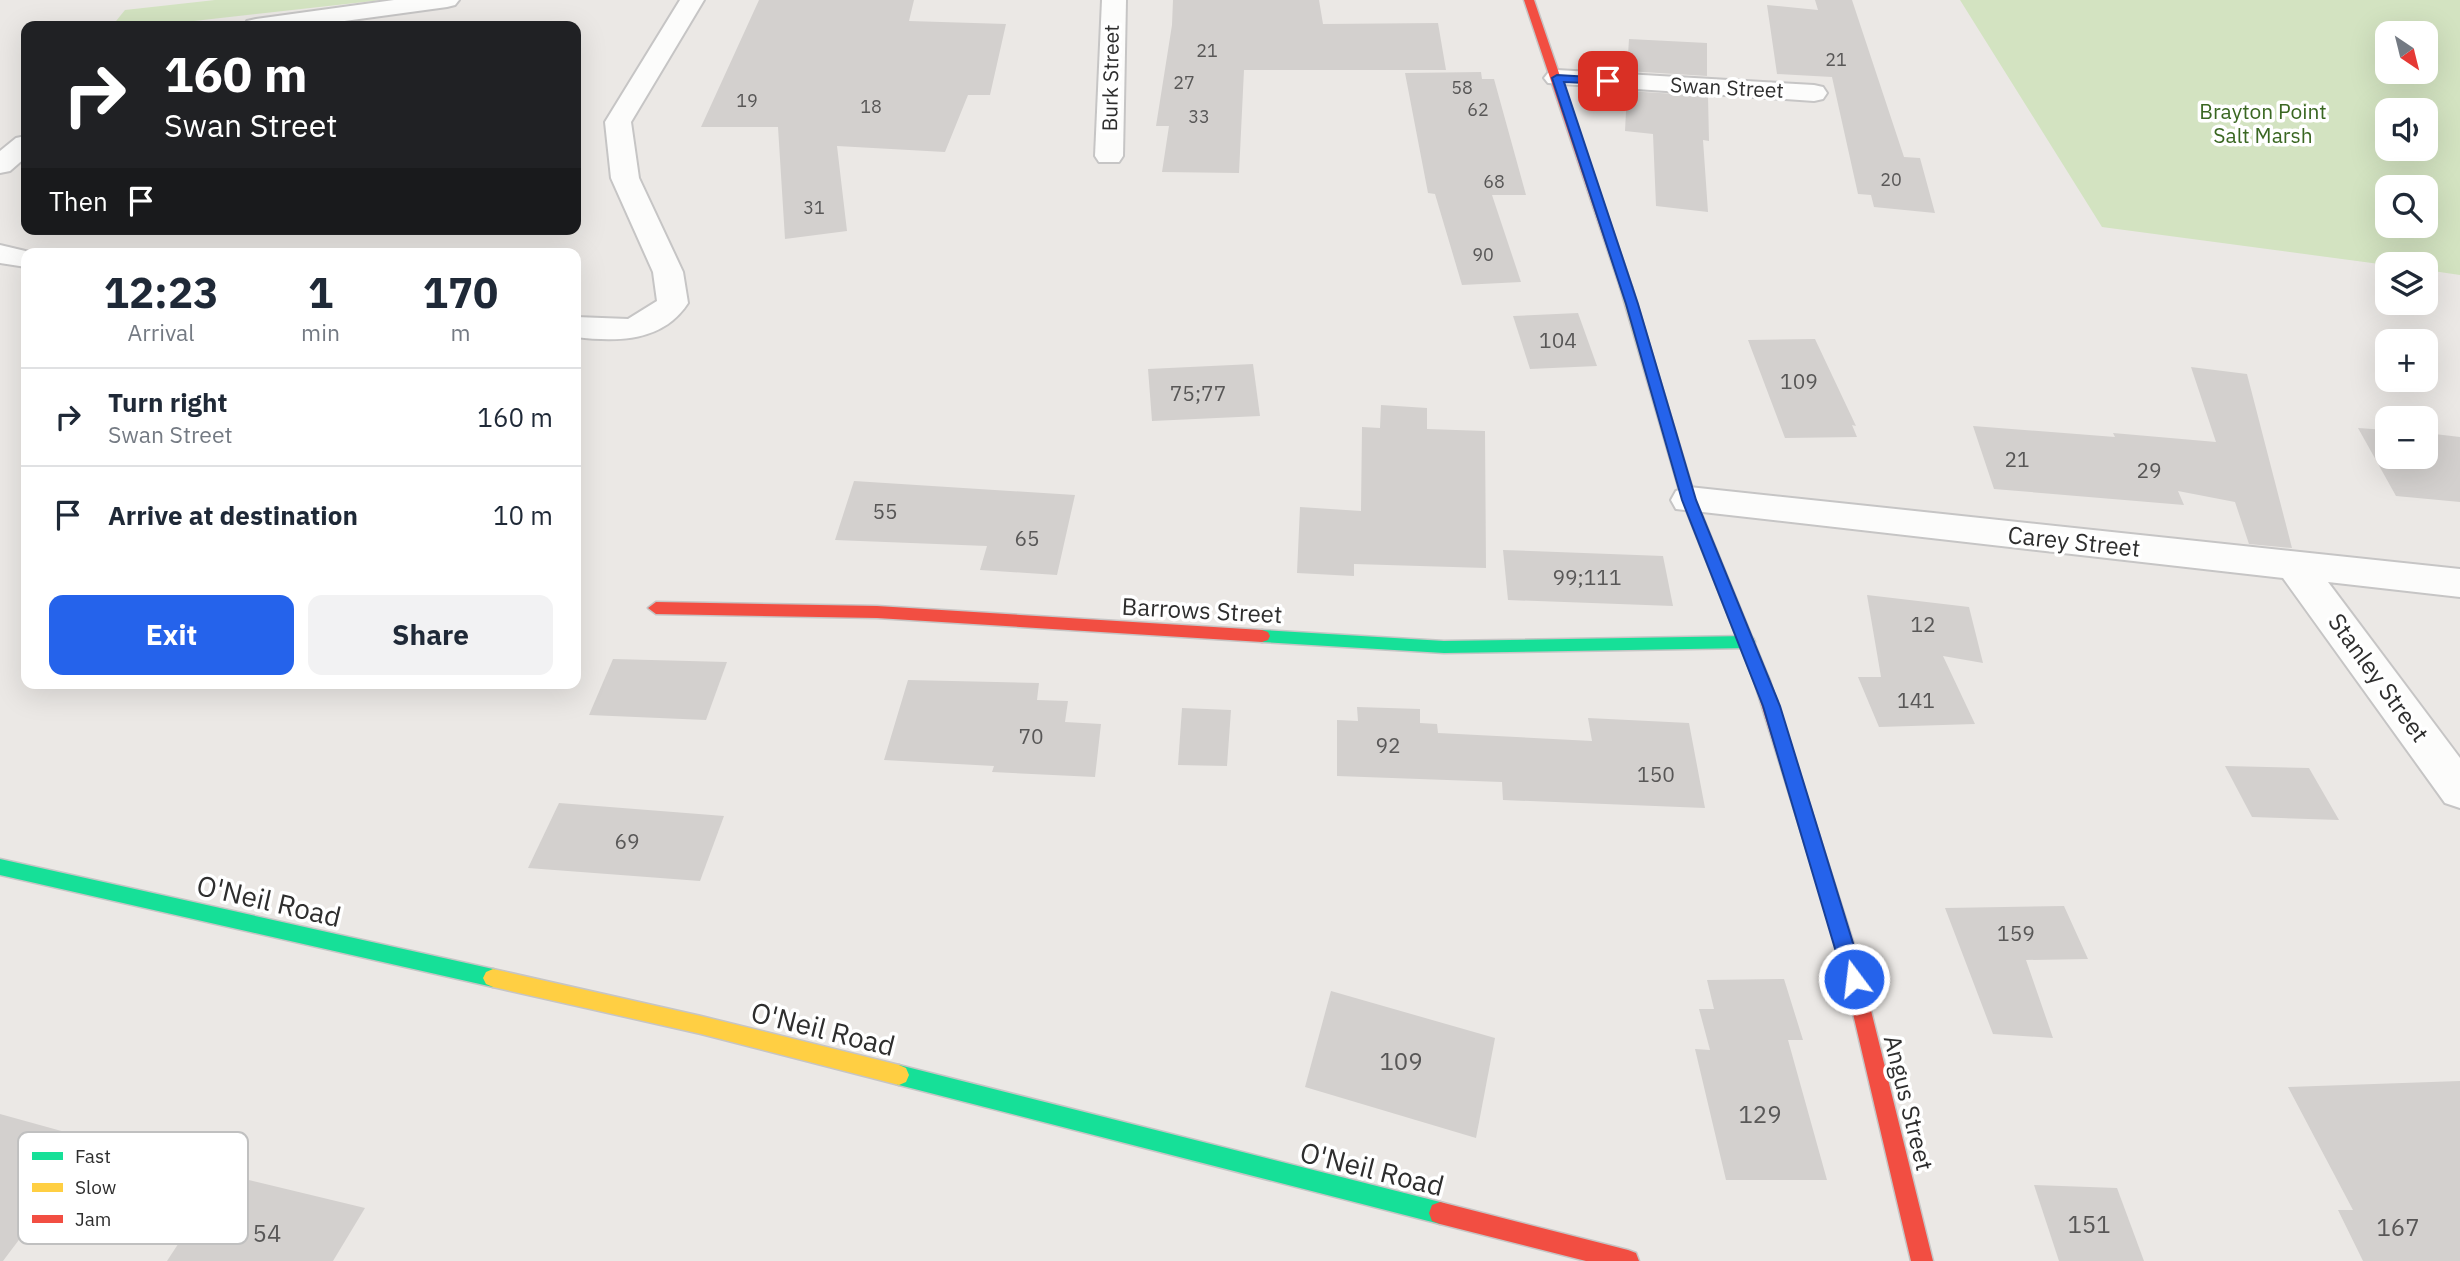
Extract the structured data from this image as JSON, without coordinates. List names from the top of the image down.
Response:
{
  "streets": {
    "street": [
      "Burk Street",
      "Swan Street",
      "Carey Street",
      "Barrows Street",
      "Stanley Street",
      "O'Neil Road",
      "Angus Street"
    ]
  },
  "crossings": [
    ["Swan Street", "Angus Street"],
    ["Carey Street", "Stanley Street"],
    ["Carey Street", "Angus Street"],
    ["Barrows Street", "Angus Street"]
  ],
  "parks": ["Brayton Point Salt Marsh"],
  "house_numbers": [
    "21",
    "21",
    "27",
    "58",
    "19",
    "18",
    "62",
    "33",
    "20",
    "68",
    "31",
    "90",
    "104",
    "109",
    "75;77",
    "21",
    "29",
    "55",
    "65",
    "99;111",
    "12",
    "141",
    "70",
    "92",
    "150",
    "69",
    "159",
    "109",
    "129",
    "151",
    "167",
    "54"
  ],
  "legend": ["Fast", "Slow", "Jam"],
  "north": "bottom right",
  "page": {
    "map_buttons": ["+", "−"],
    "turn": ["160 m", "Swan Street"],
    "then": "Then",
    "eta": [
      "12:23",
      "Arrival",
      "1",
      "min",
      "170",
      "m"
    ],
    "list": [
      {
        "name": "Turn right",
        "note": "Swan Street",
        "value": "160 m"
      },
      {
        "name": "Arrive at destination",
        "value": "10 m"
      }
    ],
    "buttons": ["Exit", "Share"]
  }
}
